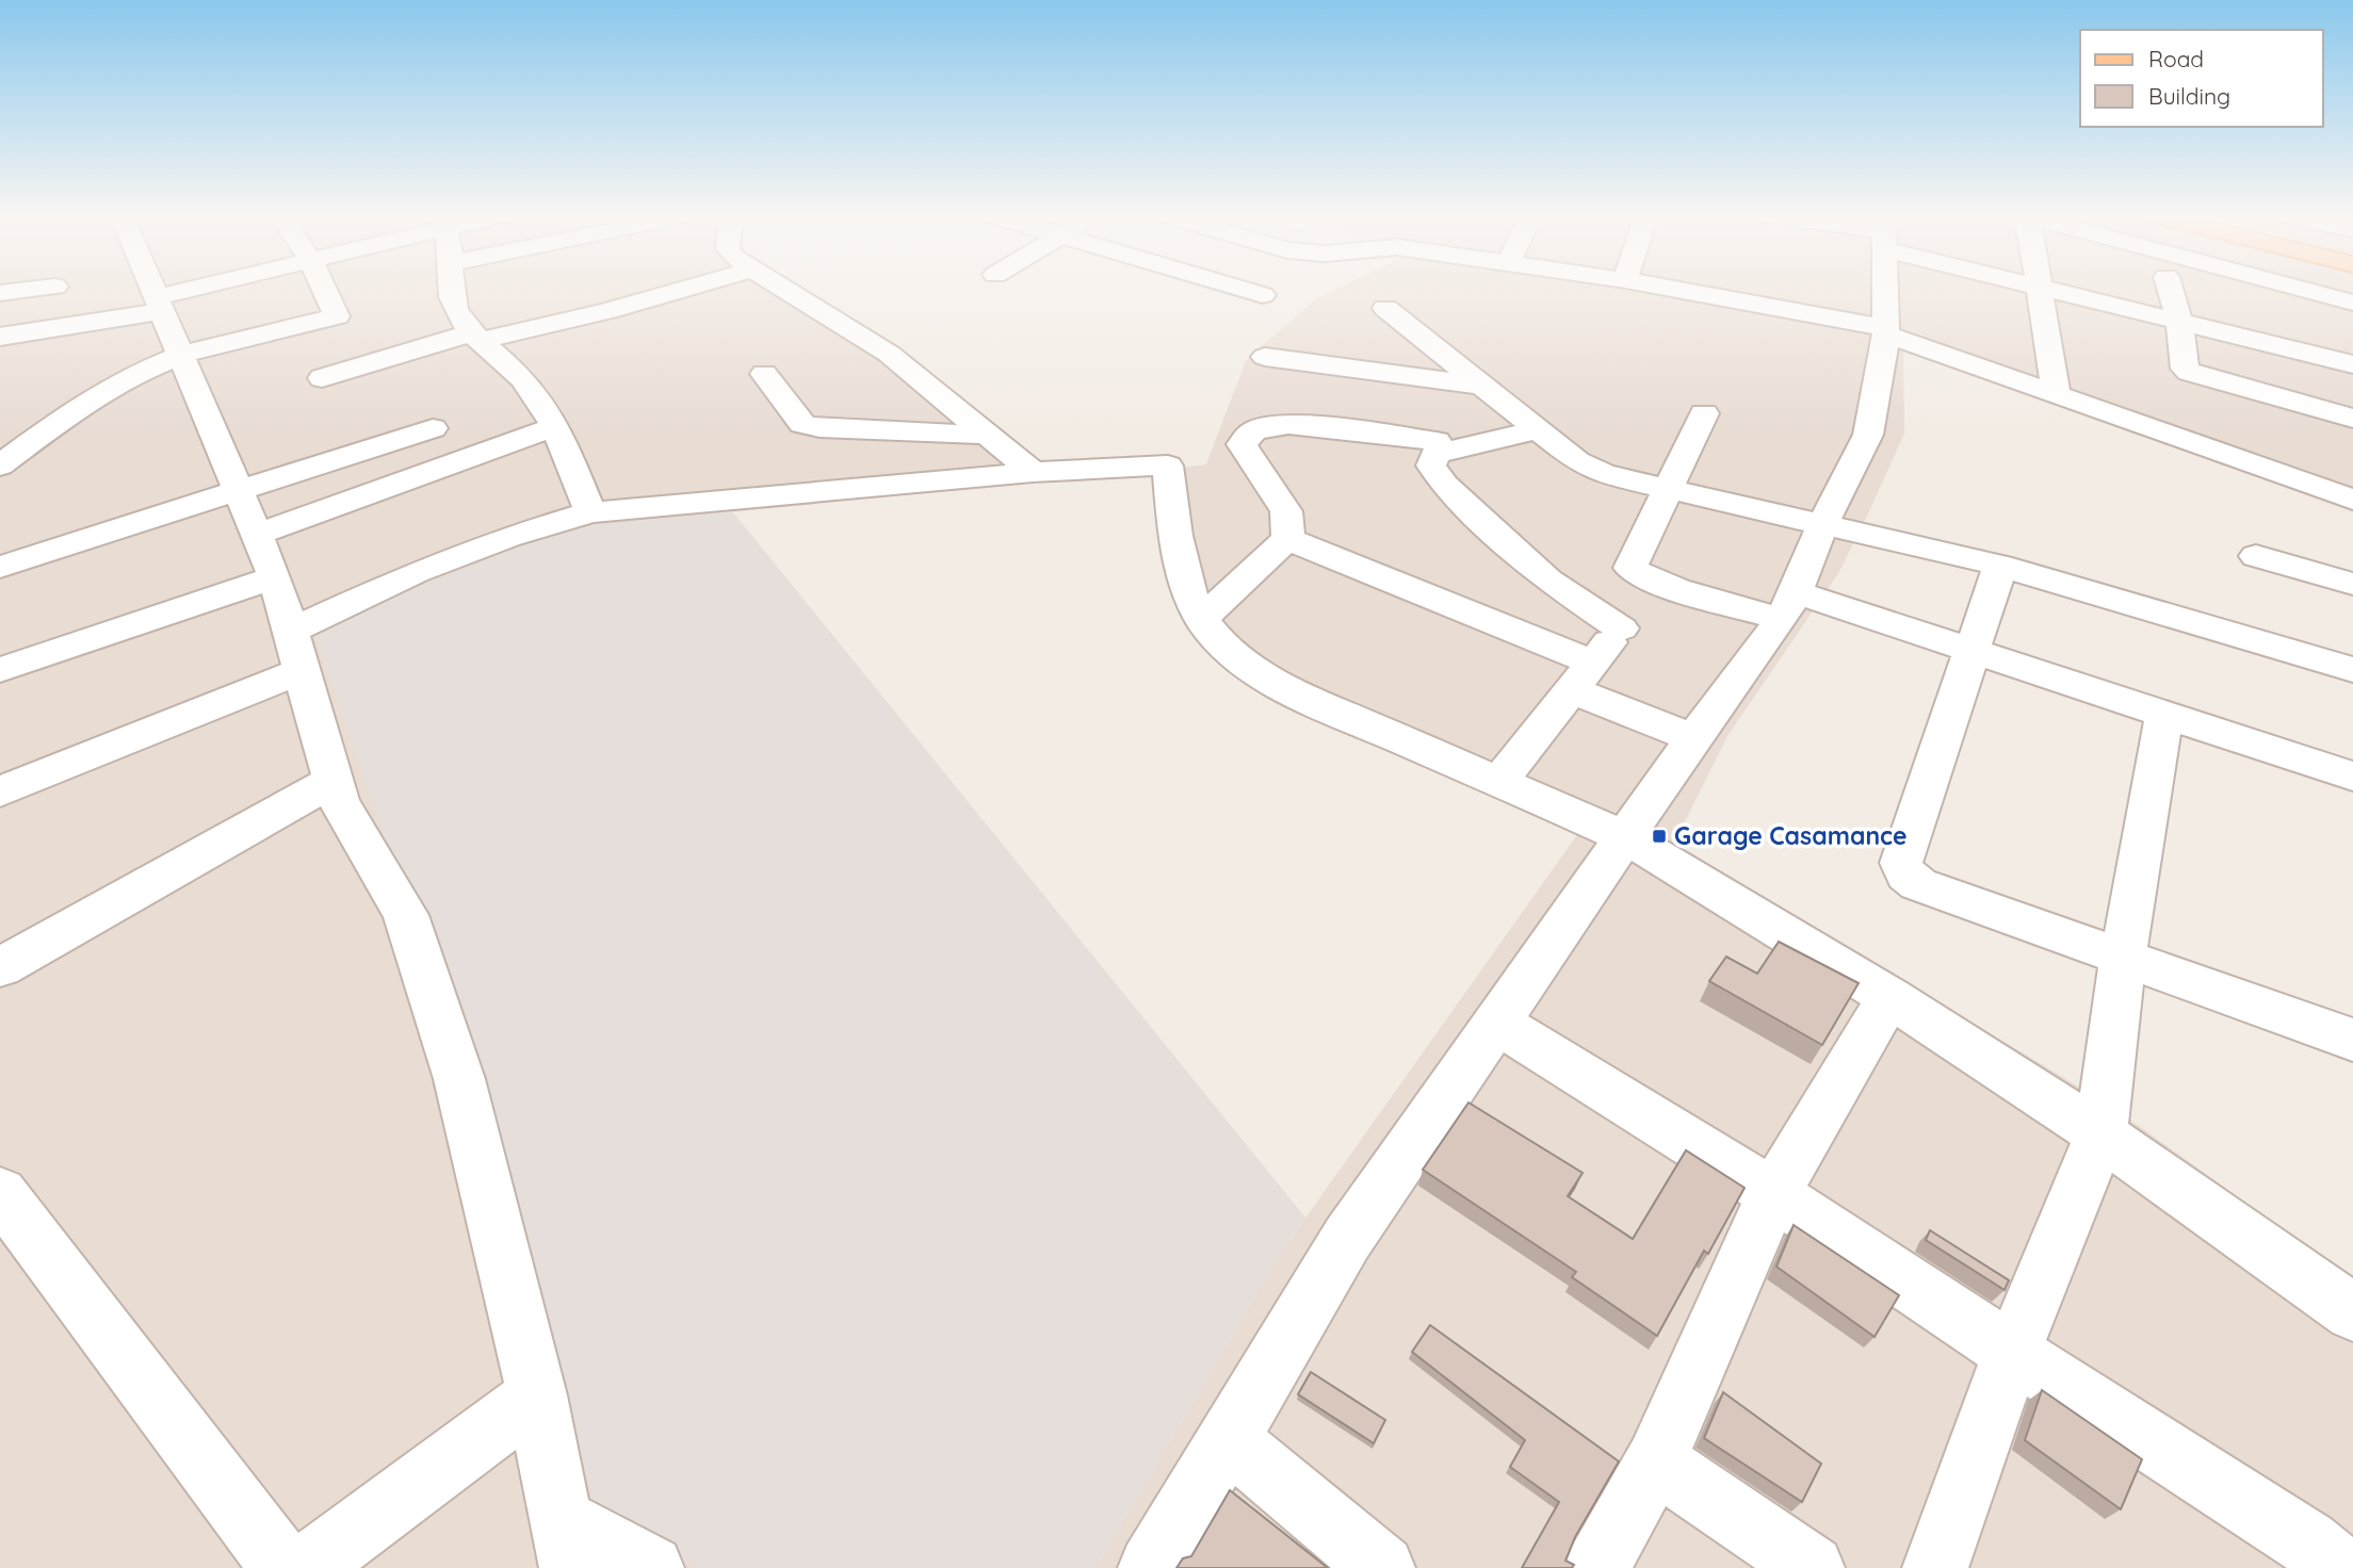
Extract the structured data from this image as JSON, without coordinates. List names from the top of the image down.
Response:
{
  "places": {
    "transit": ["Garage Casamance"]
  },
  "legend": ["Road", "Building"]
}
